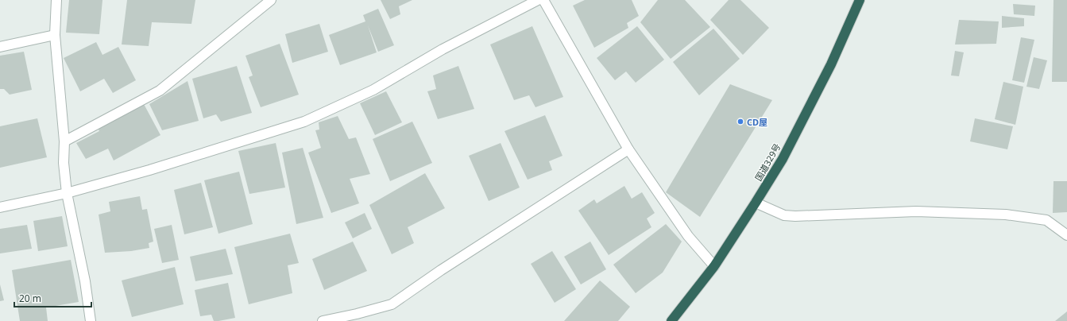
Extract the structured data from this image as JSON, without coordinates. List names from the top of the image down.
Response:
{
  "streets": {
    "highway": ["国道329号"]
  },
  "places": ["CD屋"],
  "scale_bar": "20 m"
}
